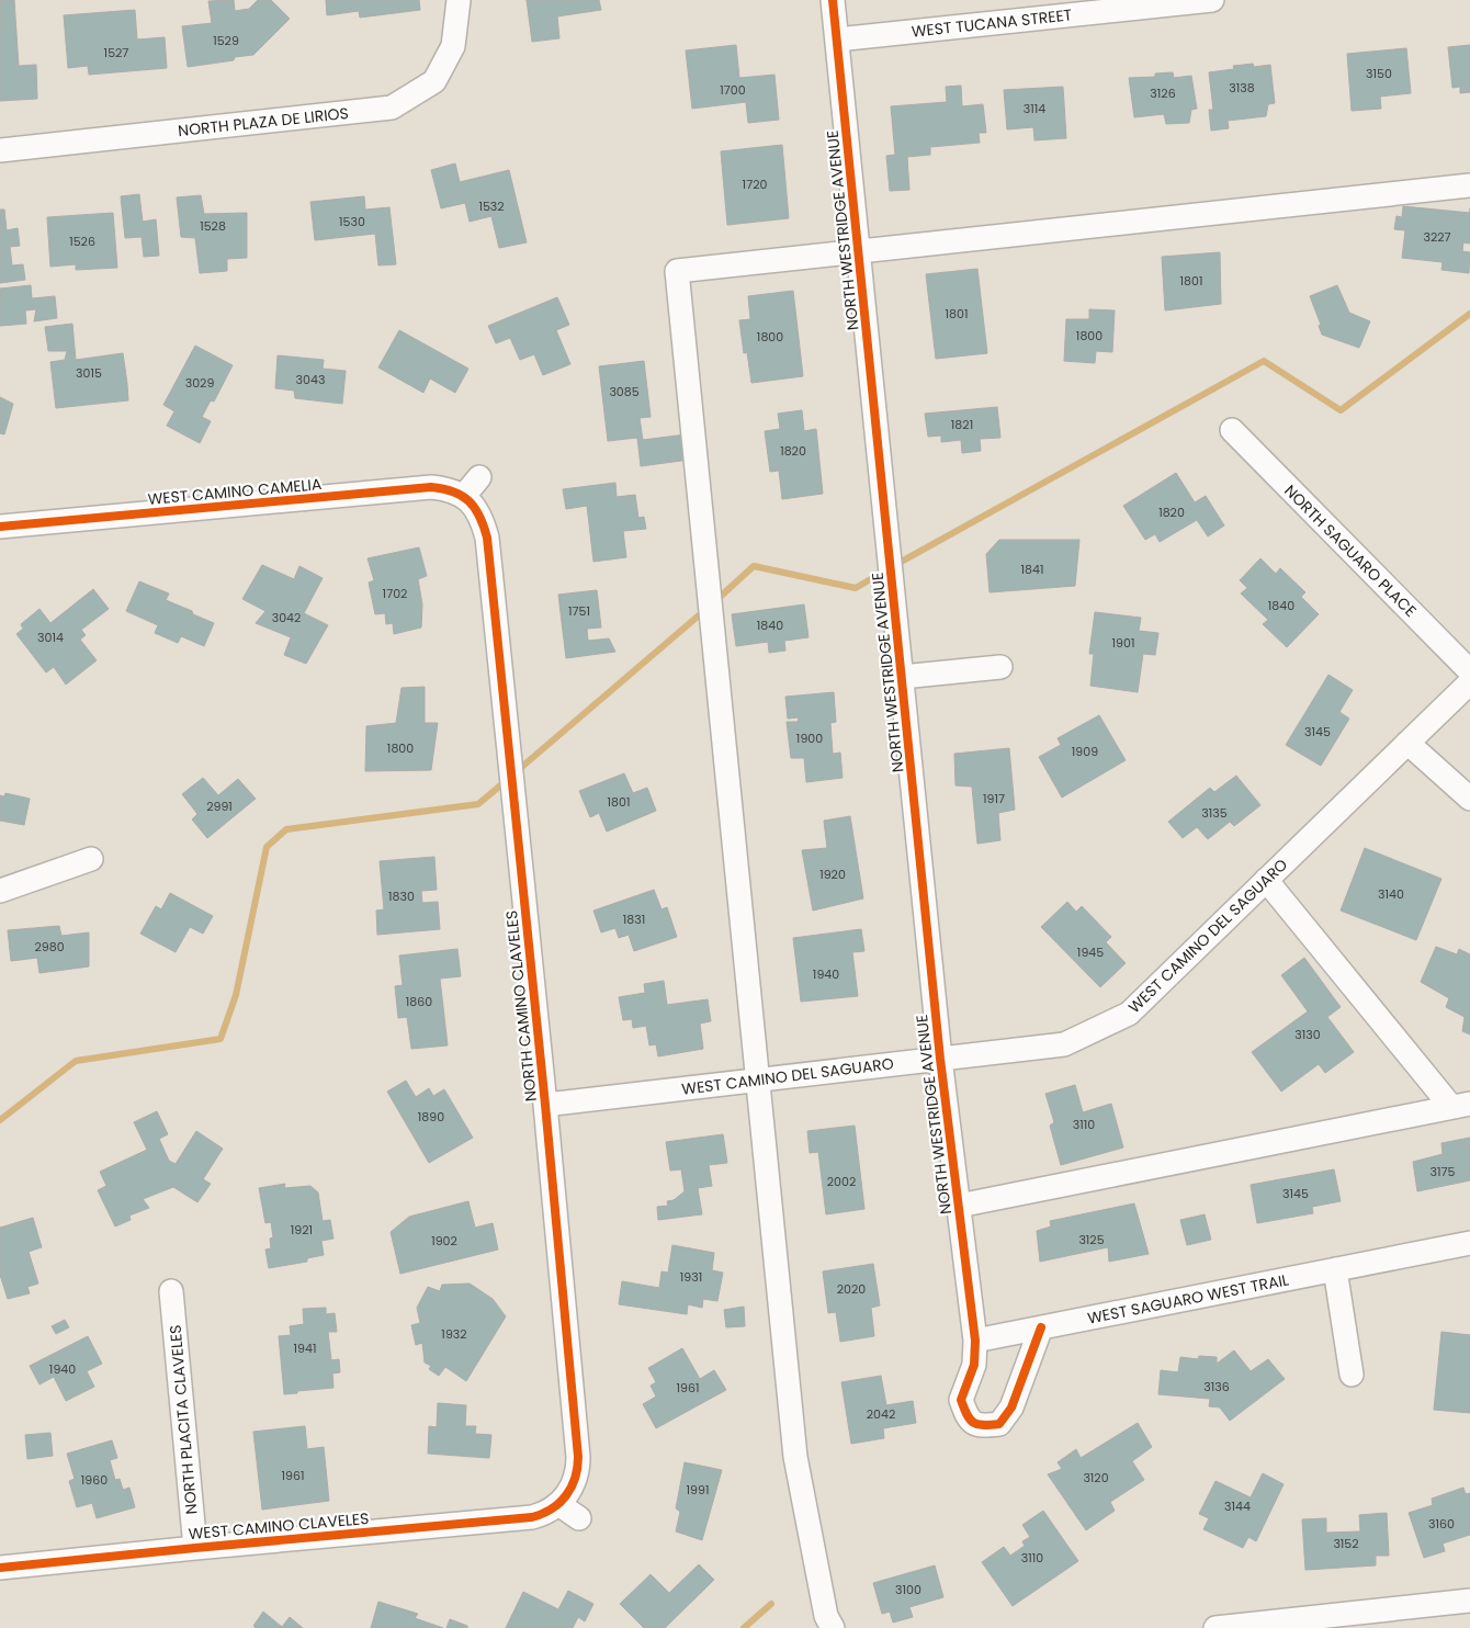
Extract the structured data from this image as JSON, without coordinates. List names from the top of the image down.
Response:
{
  "streets": {
    "street": [
      "WEST TUCANA STREET",
      "NORTH PLAZA DE LIRIOS",
      "NORTH WESTRIDGE AVENUE",
      "WEST CAMINO CAMELIA",
      "NORTH SAGUARO PLACE",
      "WEST CAMINO DEL SAGUARO",
      "NORTH CAMINO CLAVELES",
      "WEST SAGUARO WEST TRAIL",
      "NORTH PLACITA CLAVELES",
      "WEST CAMINO CLAVELES"
    ]
  },
  "crossings": [
    ["WEST TUCANA STREET", "NORTH WESTRIDGE AVENUE"],
    ["NORTH WESTRIDGE AVENUE", "WEST CAMINO DEL SAGUARO"],
    ["NORTH WESTRIDGE AVENUE", "WEST SAGUARO WEST TRAIL"],
    ["WEST CAMINO CAMELIA", "NORTH CAMINO CLAVELES"],
    ["WEST CAMINO DEL SAGUARO", "NORTH CAMINO CLAVELES"],
    ["NORTH CAMINO CLAVELES", "WEST CAMINO CLAVELES"],
    ["NORTH PLACITA CLAVELES", "WEST CAMINO CLAVELES"]
  ],
  "house_numbers": [
    "1529",
    "1527",
    "3150",
    "3138",
    "1700",
    "3126",
    "3114",
    "1720",
    "1532",
    "1530",
    "1528",
    "3227",
    "1526",
    "1801",
    "1801",
    "1800",
    "1800",
    "3015",
    "3043",
    "3029",
    "3085",
    "1821",
    "1820",
    "1820",
    "1841",
    "1702",
    "1840",
    "1751",
    "3042",
    "1840",
    "3014",
    "1901",
    "3145",
    "1900",
    "1800",
    "1909",
    "1917",
    "1801",
    "2991",
    "3135",
    "1920",
    "3140",
    "1830",
    "1831",
    "2980",
    "1945",
    "1940",
    "1860",
    "3130",
    "1890",
    "3110",
    "3175",
    "2002",
    "3145",
    "1921",
    "3125",
    "1902",
    "1931",
    "2020",
    "1932",
    "1941",
    "1940",
    "3136",
    "1961",
    "2042",
    "1961",
    "3120",
    "1960",
    "1991",
    "3144",
    "3160",
    "3152",
    "3110",
    "3100"
  ]
}
